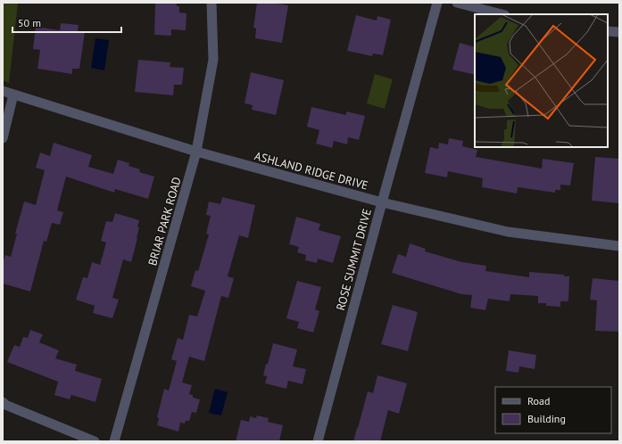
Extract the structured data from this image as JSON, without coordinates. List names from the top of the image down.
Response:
{
  "streets": {
    "street": ["ASHLAND RIDGE DRIVE", "BRIAR PARK ROAD", "ROSE SUMMIT DRIVE"]
  },
  "crossings": [
    ["ASHLAND RIDGE DRIVE", "BRIAR PARK ROAD"],
    ["ASHLAND RIDGE DRIVE", "ROSE SUMMIT DRIVE"]
  ],
  "legend": ["Road", "Building"],
  "scale_bar": "50 m"
}
